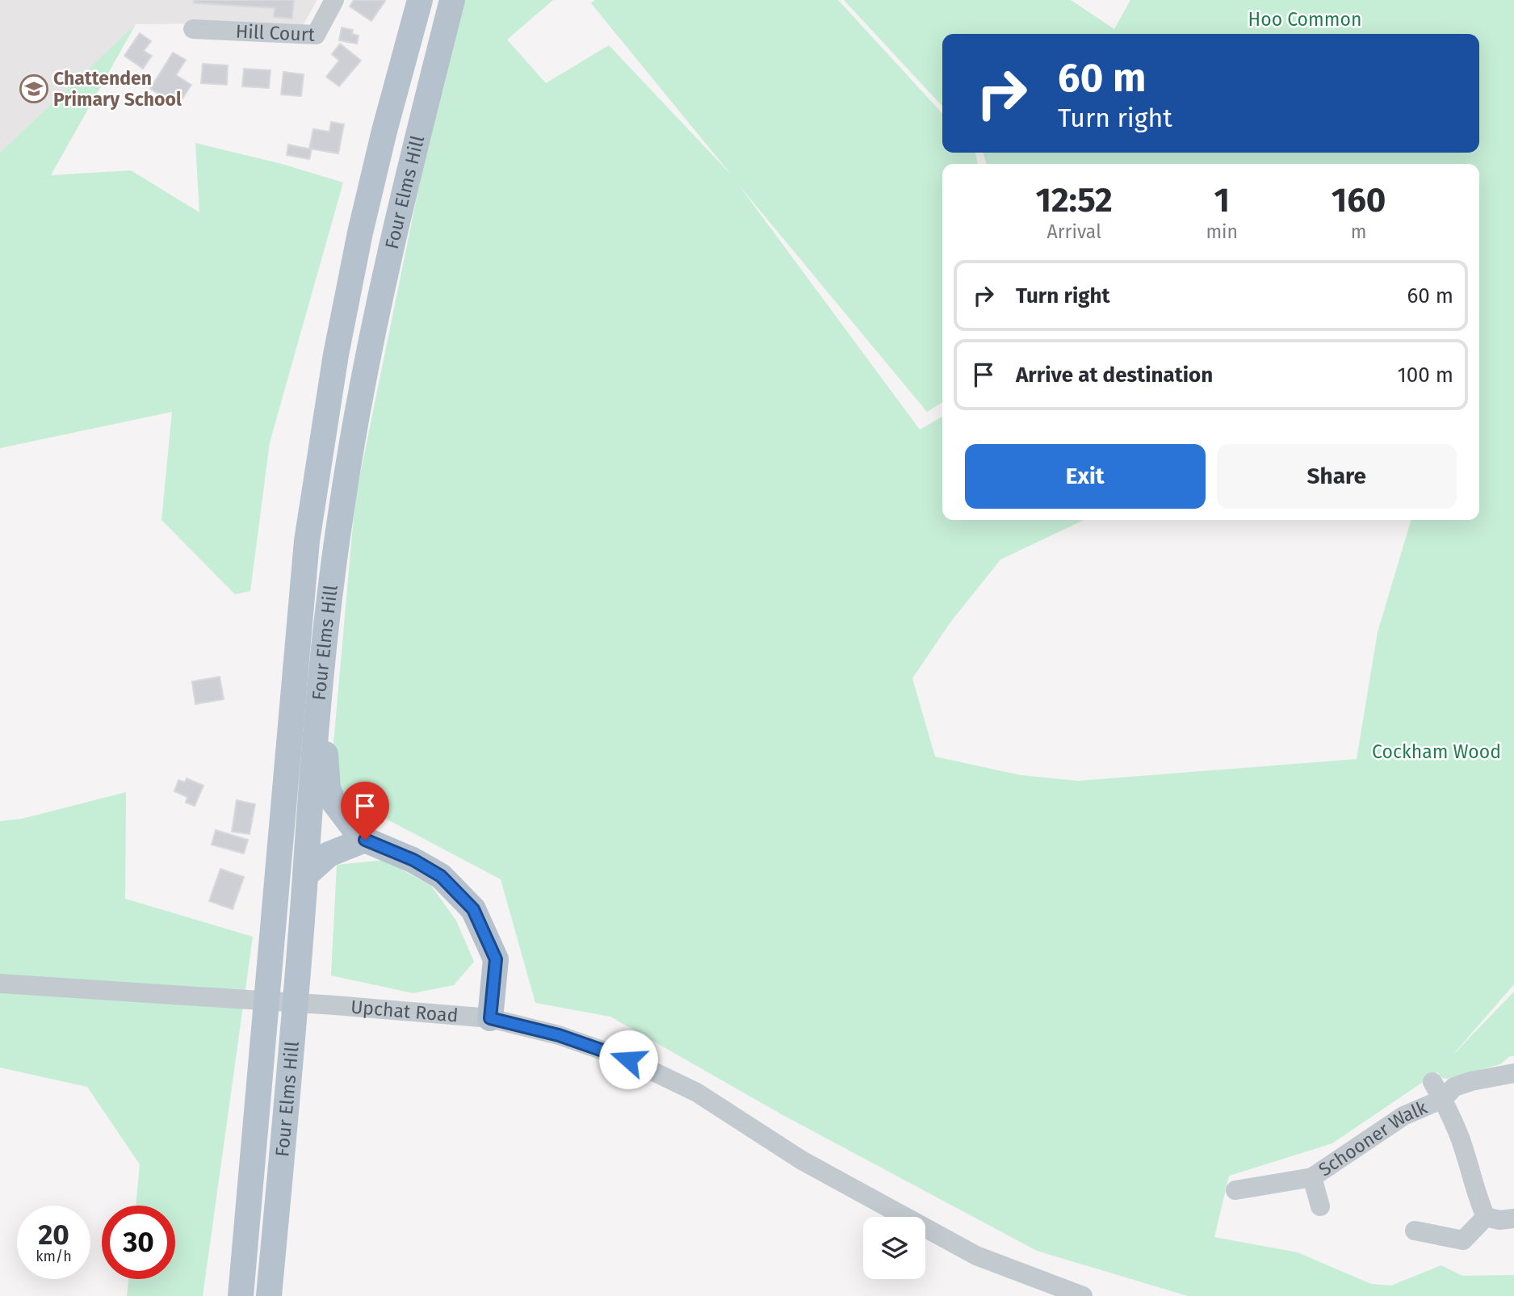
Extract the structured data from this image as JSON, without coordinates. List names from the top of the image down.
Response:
{
  "streets": {
    "main road": ["Four Elms Hill"],
    "street": ["Hill Court", "Upchat Road", "Schooner Walk"]
  },
  "parks": ["Hoo Common", "Cockham Wood"],
  "places": {
    "school or university": ["Chattenden Primary School"]
  },
  "page": {
    "turn": ["60 m", "Turn right"],
    "eta": [
      "12:52",
      "Arrival",
      "1",
      "min",
      "160",
      "m"
    ],
    "list": [
      {
        "name": "Turn right",
        "value": "60 m"
      },
      {
        "name": "Arrive at destination",
        "value": "100 m"
      }
    ],
    "buttons": ["Exit", "Share"],
    "speed": "20 km/h",
    "limit": "30"
  }
}
